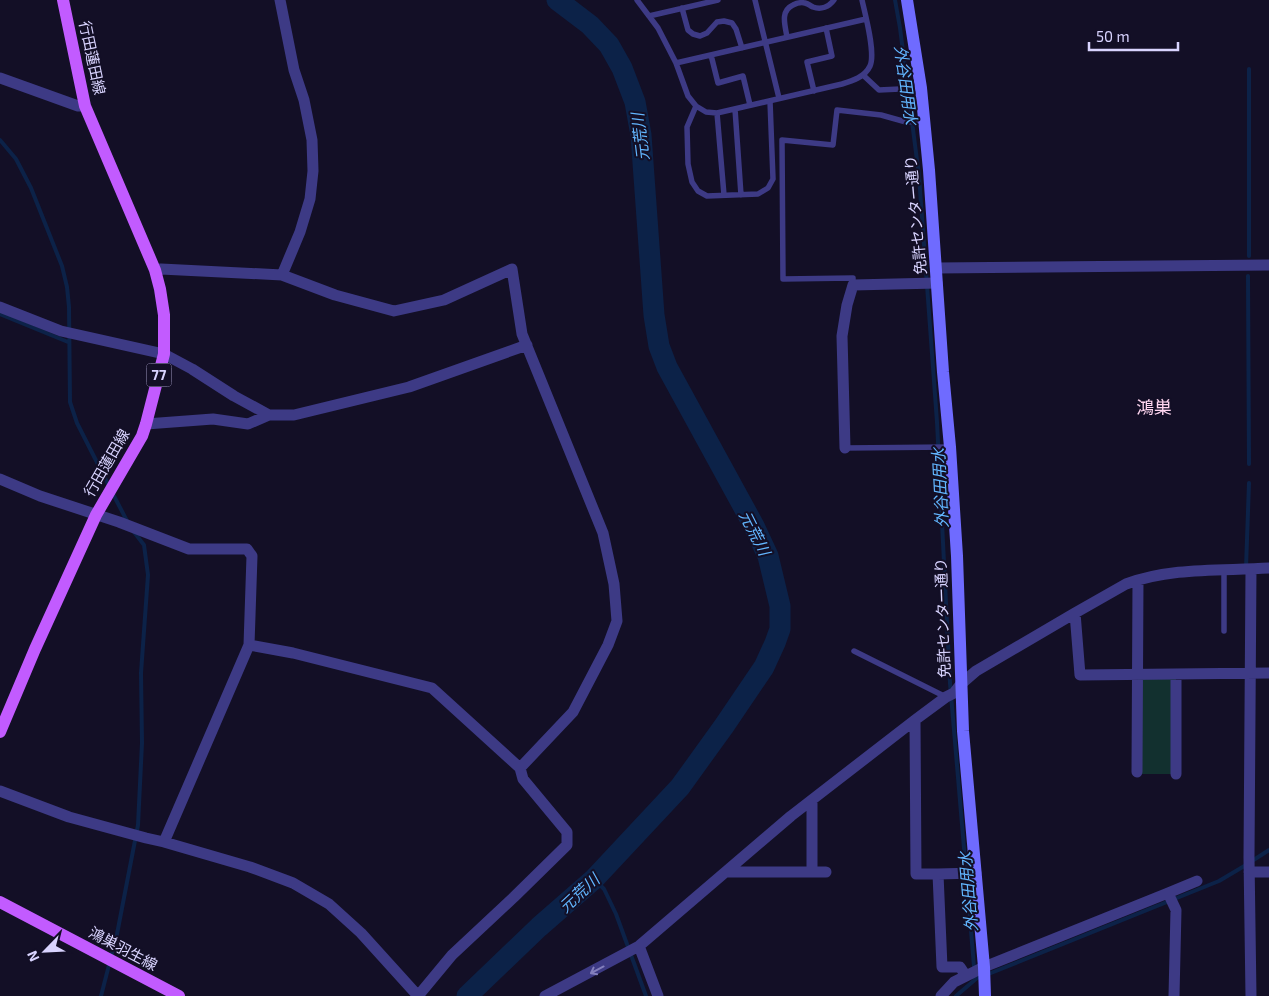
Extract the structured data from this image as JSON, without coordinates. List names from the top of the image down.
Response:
{
  "streets": {
    "main road": ["行田蓮田線", "77", "鴻巣羽生線"],
    "street": ["免許センター通り"]
  },
  "districts": ["鴻巣"],
  "water": ["外谷田用水", "元荒川"],
  "scale_bar": "50 m",
  "north": "bottom left"
}
